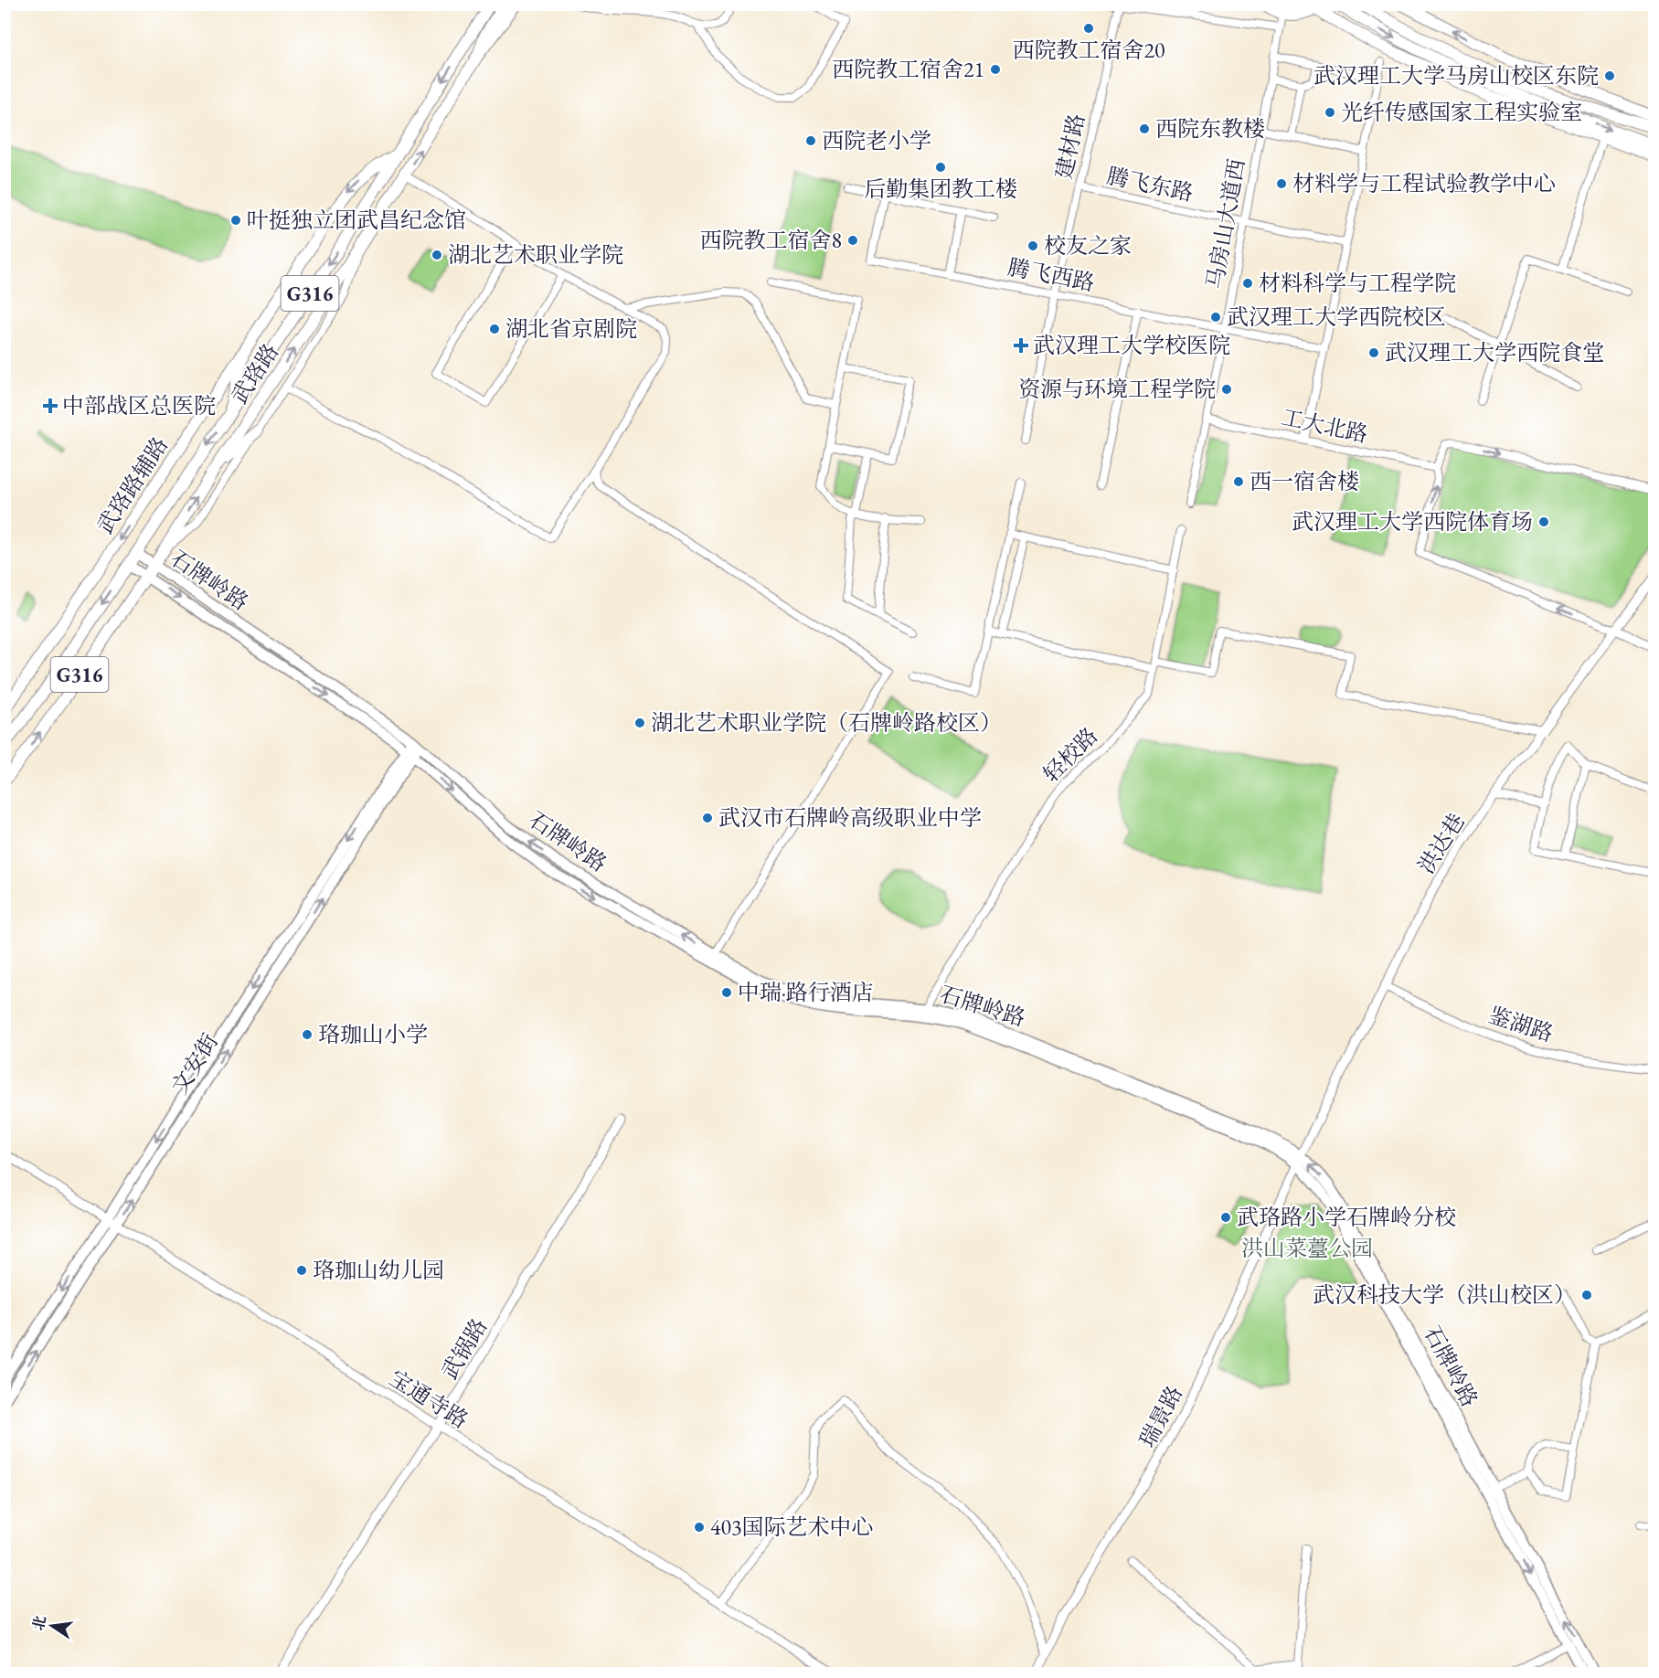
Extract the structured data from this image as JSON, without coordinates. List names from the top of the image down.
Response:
{
  "streets": {
    "main road": [
      "G316",
      "武珞路",
      "武珞路辅路",
      "石牌岭路",
      "文安街"
    ],
    "street": [
      "建材路",
      "腾飞东路",
      "马房山大道西",
      "腾飞西路",
      "工大北路",
      "轻校路",
      "洪达巷",
      "鉴湖路",
      "武锅路",
      "宝通寺路",
      "瑞景路"
    ]
  },
  "crossings": [
    ["建材路", "腾飞东路"],
    ["建材路", "腾飞西路"],
    ["腾飞东路", "马房山大道西"],
    ["马房山大道西", "腾飞西路"],
    ["马房山大道西", "工大北路"],
    ["武珞路", "武珞路辅路"],
    ["武珞路", "石牌岭路"],
    ["石牌岭路", "轻校路"],
    ["石牌岭路", "洪达巷"],
    ["石牌岭路", "文安街"],
    ["石牌岭路", "瑞景路"],
    ["洪达巷", "鉴湖路"],
    ["洪达巷", "瑞景路"],
    ["文安街", "宝通寺路"],
    ["武锅路", "宝通寺路"]
  ],
  "one_way": ["武珞路辅路"],
  "parks": ["洪山菜薹公园"],
  "places": {
    "other": [
      "西院教工宿舍20",
      "西院教工宿舍21",
      "武汉理工大学马房山校区东院",
      "光纤传感国家工程实验室",
      "西院东教楼",
      "西院老小学",
      "后勤集团教工楼",
      "材料学与工程试验教学中心",
      "叶挺独立团武昌纪念馆",
      "西院教工宿舍8",
      "校友之家",
      "湖北艺术职业学院",
      "材料科学与工程学院",
      "武汉理工大学西院校区",
      "湖北省京剧院",
      "武汉理工大学西院食堂",
      "资源与环境工程学院",
      "西一宿舍楼",
      "武汉理工大学西院体育场",
      "湖北艺术职业学院（石牌岭路校区）",
      "武汉市石牌岭高级职业中学",
      "中瑞·路行酒店",
      "珞珈山小学",
      "武珞路小学石牌岭分校",
      "珞珈山幼儿园",
      "武汉科技大学（洪山校区）",
      "403国际艺术中心"
    ],
    "health": ["武汉理工大学校医院", "中部战区总医院"]
  },
  "north": "left"
}
